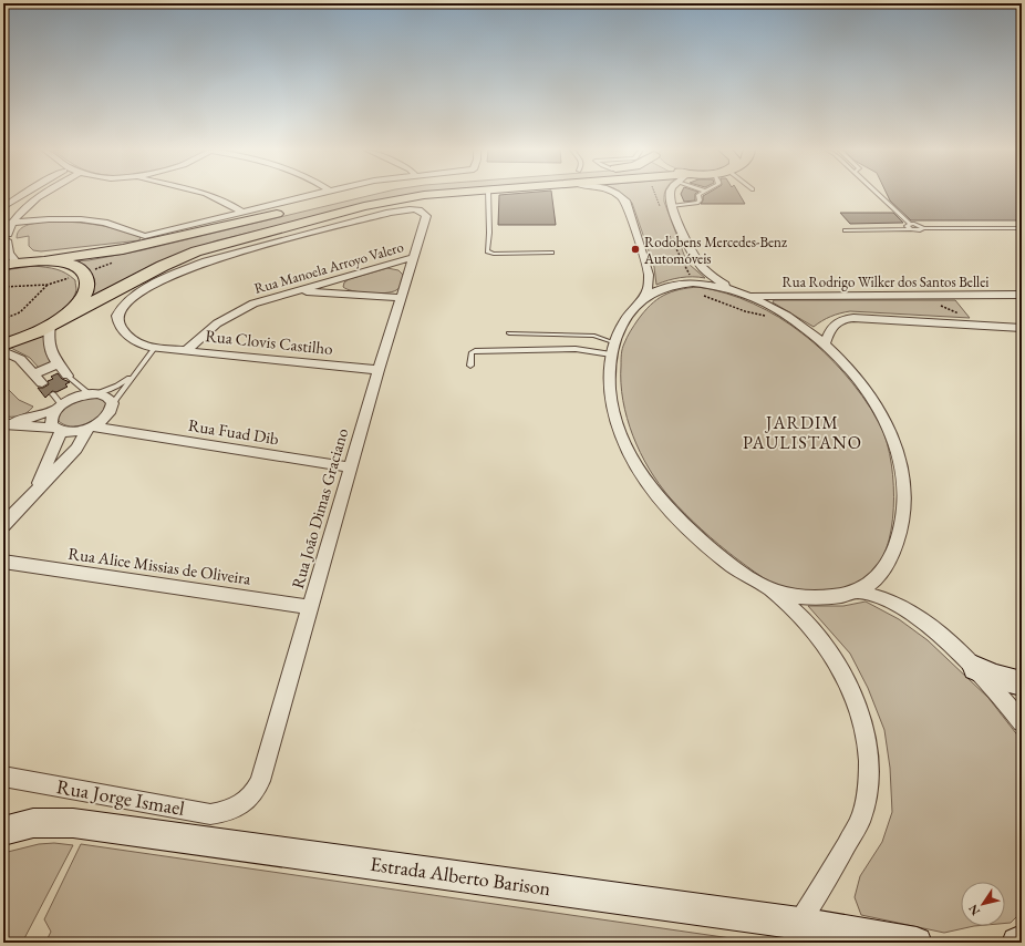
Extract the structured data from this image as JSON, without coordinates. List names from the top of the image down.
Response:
{
  "streets": {
    "street": [
      "Rua Manoela Arroyo Valero",
      "Rua Rodrigo Wilker dos Santos Bellei",
      "Rua Clovis Castilho",
      "Rua Fuad Dib",
      "Rua João Dimas Graciano",
      "Rua Alice Missias de Oliveira",
      "Rua Jorge Ismael",
      "Estrada Alberto Barison"
    ]
  },
  "crossings": [
    ["Rua Manoela Arroyo Valero", "Rua Clovis Castilho"],
    ["Rua Manoela Arroyo Valero", "Rua João Dimas Graciano"],
    ["Rua Clovis Castilho", "Rua João Dimas Graciano"],
    ["Rua Fuad Dib", "Rua João Dimas Graciano"],
    ["Rua João Dimas Graciano", "Rua Alice Missias de Oliveira"],
    ["Rua João Dimas Graciano", "Rua Jorge Ismael"]
  ],
  "districts": ["JARDIM PAULISTANO"],
  "places": ["Rodobens Mercedes-Benz Automóveis"],
  "north": "bottom left"
}
